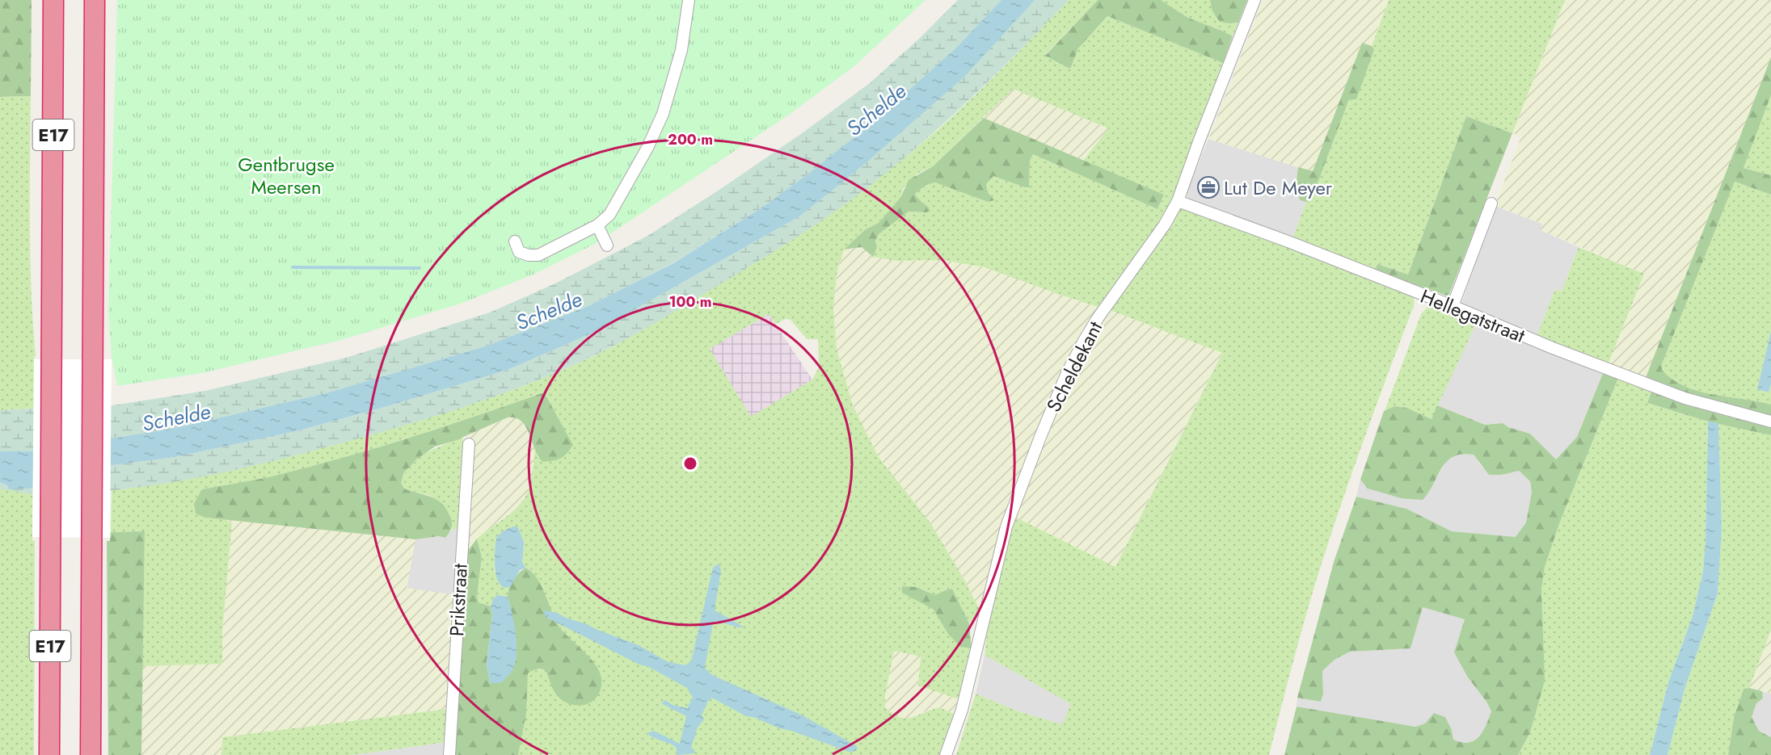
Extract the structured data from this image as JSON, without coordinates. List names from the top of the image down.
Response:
{
  "streets": {
    "highway": ["E17"],
    "street": ["Hellegatstraat", "Scheldekant", "Prikstraat"]
  },
  "crossings": [
    ["Hellegatstraat", "Scheldekant"]
  ],
  "water": ["Schelde"],
  "parks": ["Gentbrugse Meersen"],
  "places": {
    "office": ["Lut De Meyer"]
  },
  "rings": ["200 m", "100 m"]
}
